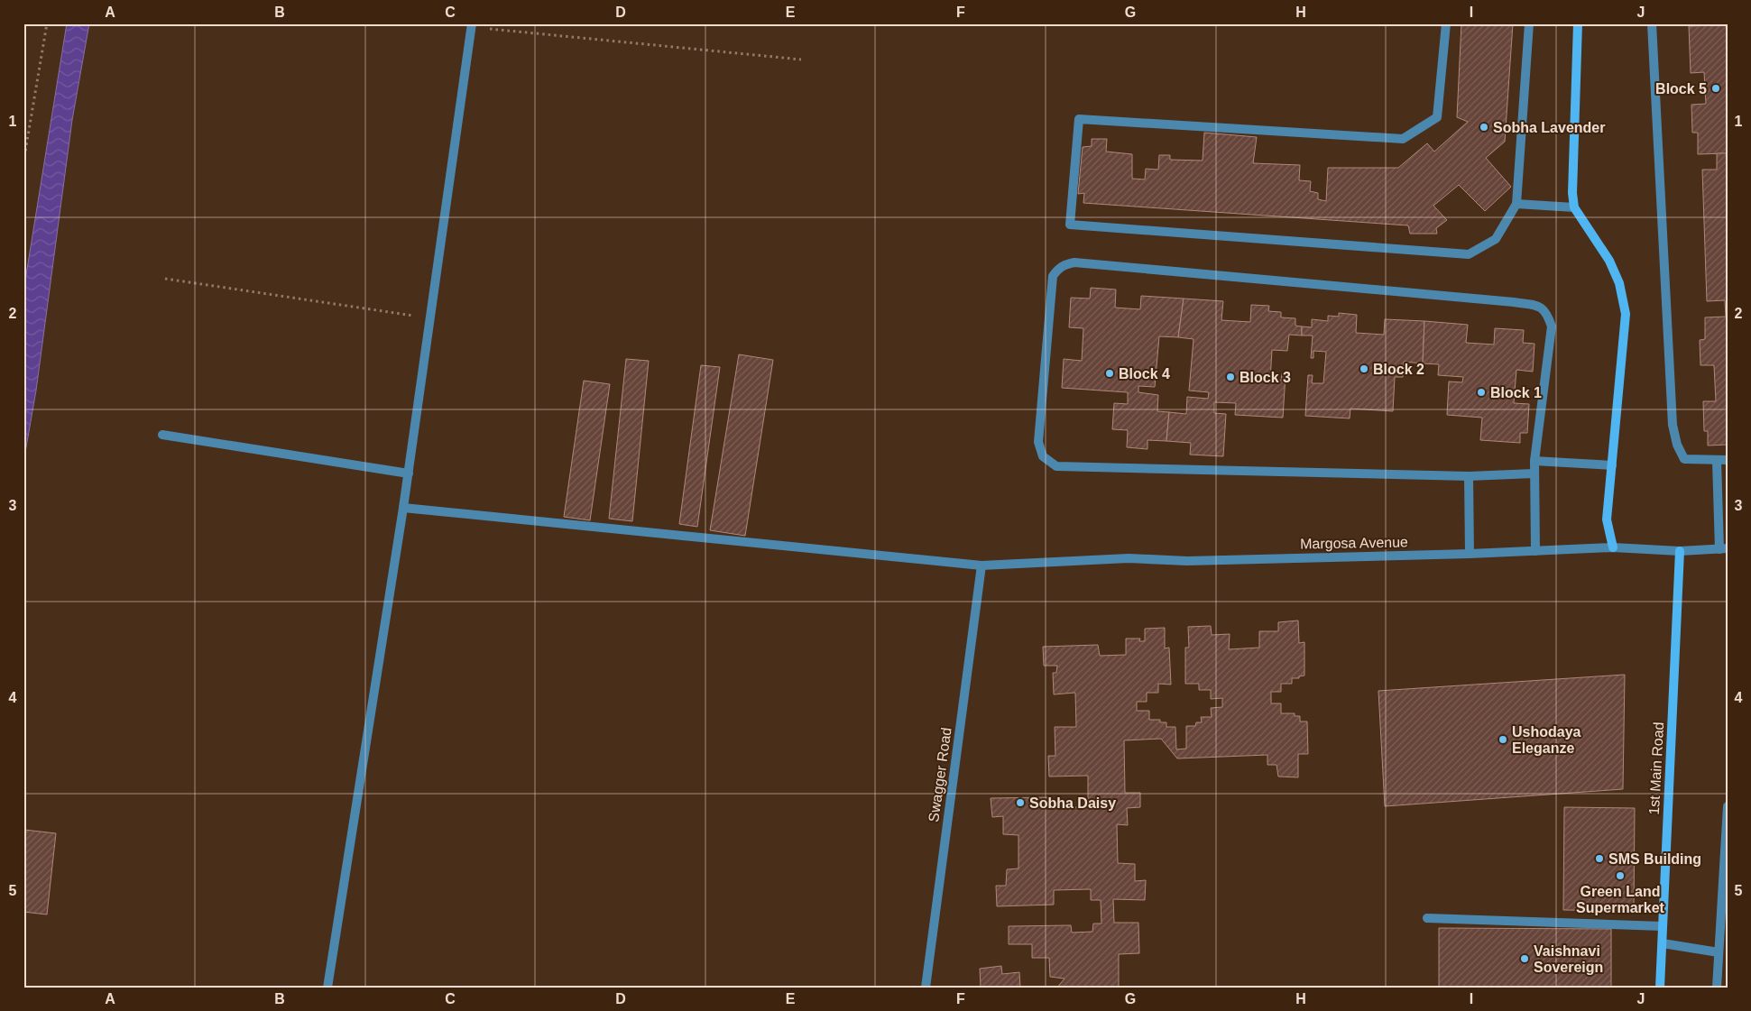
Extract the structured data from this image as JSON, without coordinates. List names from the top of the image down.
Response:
{
  "streets": {
    "street": ["Margosa Avenue", "1st Main Road", "Swagger Road"]
  },
  "crossings": [
    ["Margosa Avenue", "1st Main Road"],
    ["Margosa Avenue", "Swagger Road"]
  ],
  "places": [
    "Block 5",
    "Sobha Lavender",
    "Block 2",
    "Block 4",
    "Block 3",
    "Block 1",
    "Ushodaya Eleganze",
    "Sobha Daisy",
    "SMS Building",
    "Green Land Supermarket",
    "Vaishnavi Sovereign"
  ],
  "grid": {
    "columns": [
      "A",
      "B",
      "C",
      "D",
      "E",
      "F",
      "G",
      "H",
      "I",
      "J"
    ],
    "rows": [
      "1",
      "2",
      "3",
      "4",
      "5"
    ]
  }
}
